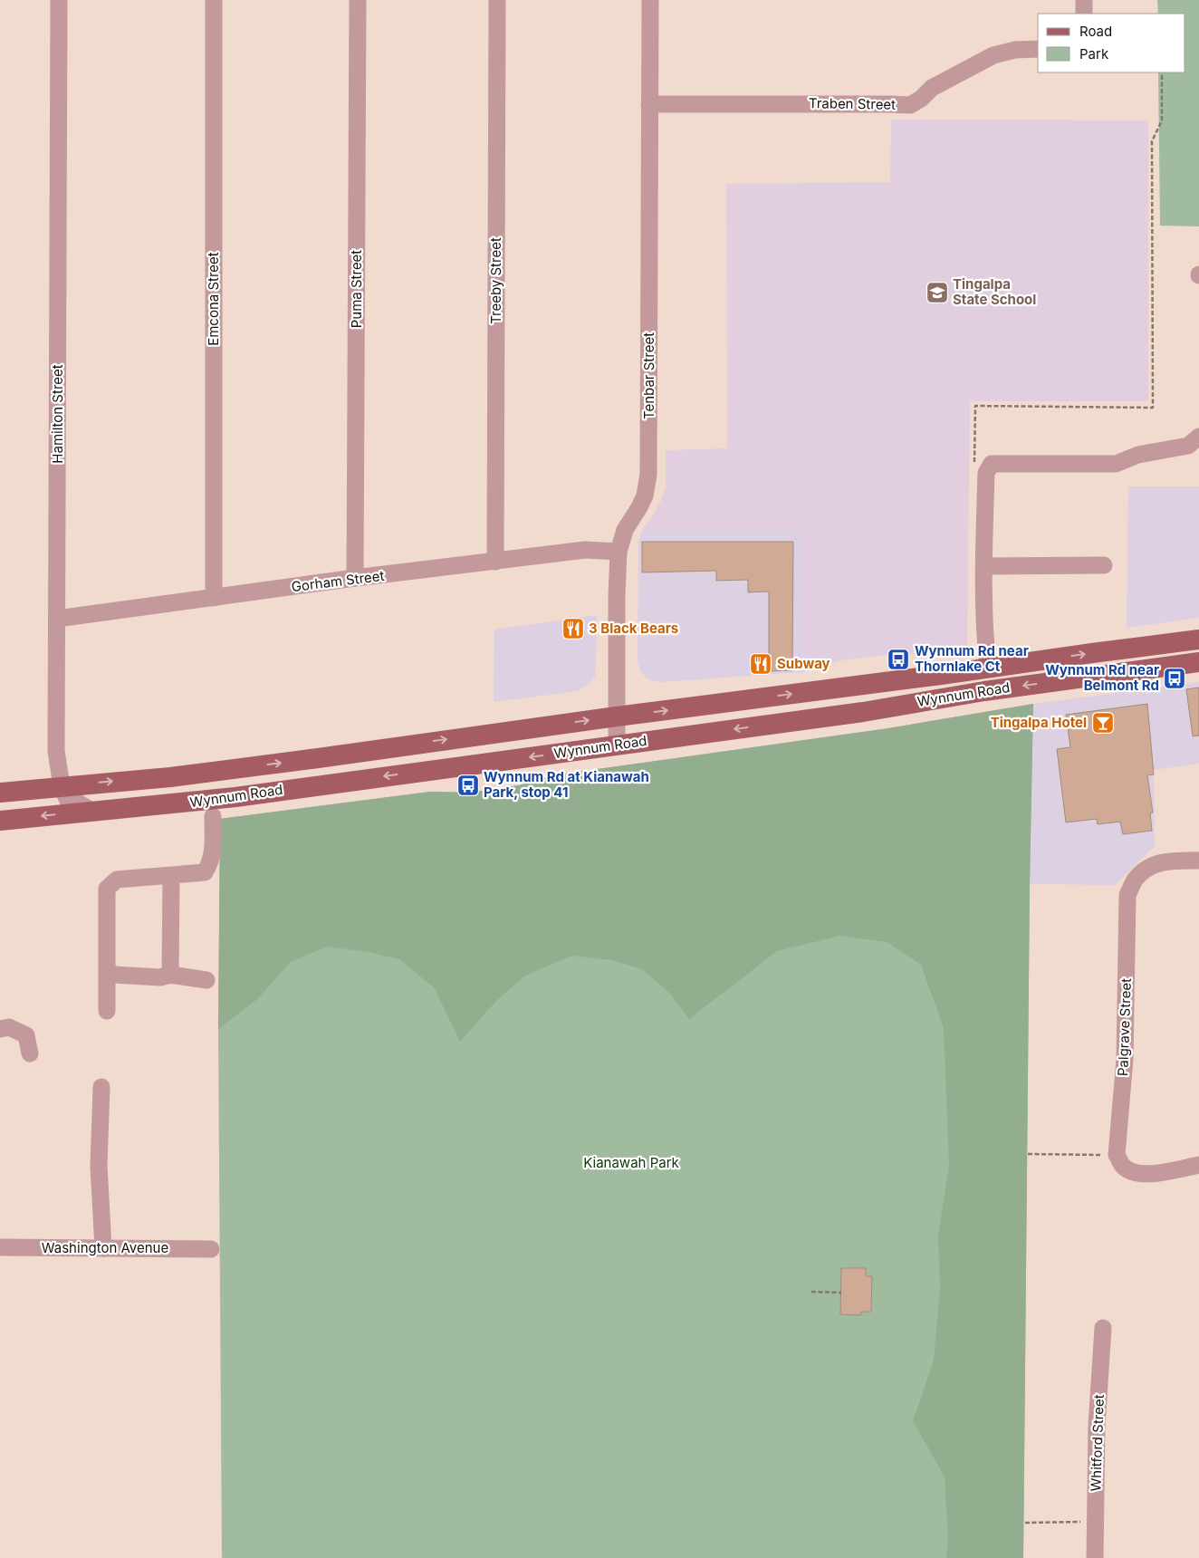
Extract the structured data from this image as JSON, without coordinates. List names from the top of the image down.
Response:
{
  "streets": {
    "main road": ["Wynnum Road"],
    "street": [
      "Traben Street",
      "Treeby Street",
      "Puma Street",
      "Emcona Street",
      "Tenbar Street",
      "Hamilton Street",
      "Gorham Street",
      "Palgrave Street",
      "Washington Avenue",
      "Whitford Street"
    ]
  },
  "crossings": [
    ["Traben Street", "Tenbar Street"],
    ["Treeby Street", "Gorham Street"],
    ["Puma Street", "Gorham Street"],
    ["Emcona Street", "Gorham Street"],
    ["Tenbar Street", "Gorham Street"],
    ["Tenbar Street", "Wynnum Road"],
    ["Hamilton Street", "Gorham Street"],
    ["Hamilton Street", "Wynnum Road"]
  ],
  "parks": ["Kianawah Park"],
  "places": {
    "school or university": ["Tingalpa State School"],
    "restaurant": ["3 Black Bears", "Subway"],
    "bus stop": ["Wynnum Rd near Thornlake Ct", "Wynnum Rd near Belmont Rd", "Wynnum Rd at Kianawah Park, stop 41"],
    "bar": ["Tingalpa Hotel"]
  },
  "legend": ["Road", "Park"]
}
